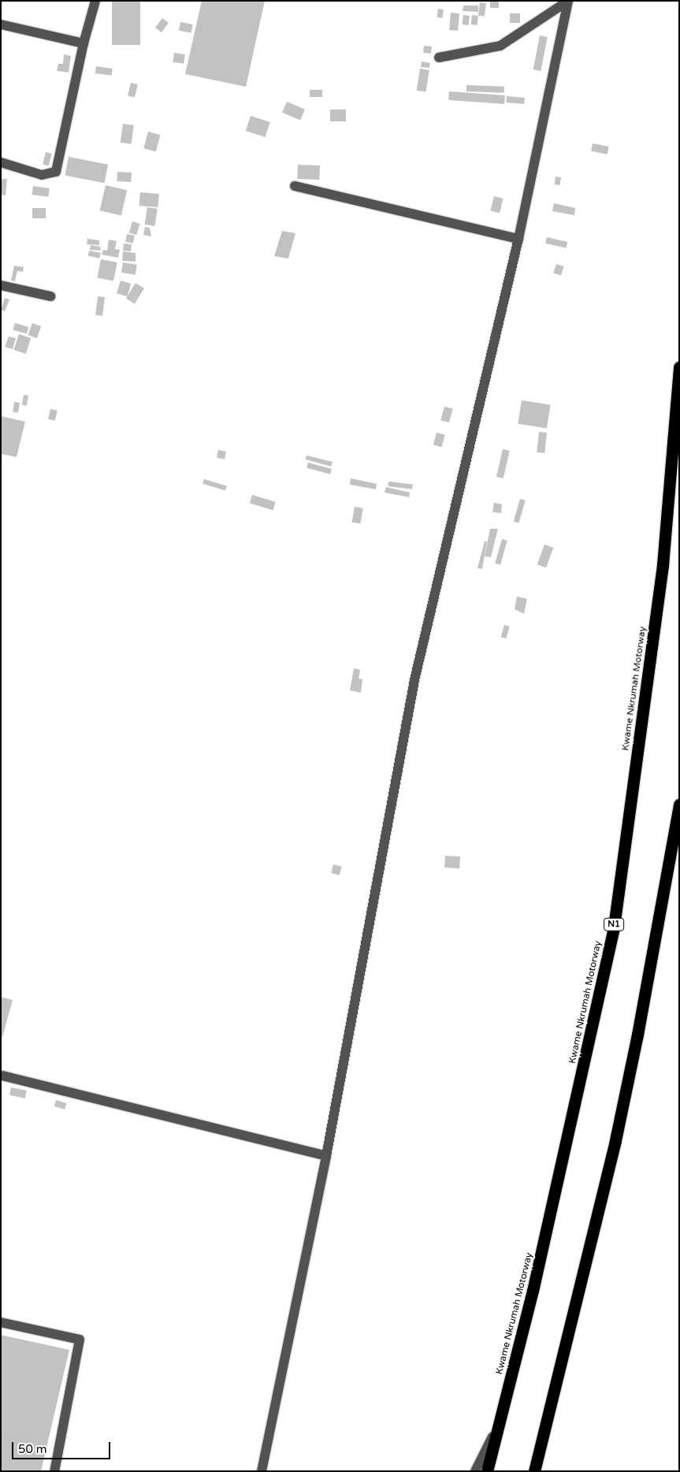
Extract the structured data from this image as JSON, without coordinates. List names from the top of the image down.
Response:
{
  "streets": {
    "highway": ["Kwame Nkrumah Motorway", "N1"]
  },
  "scale_bar": "50 m"
}
